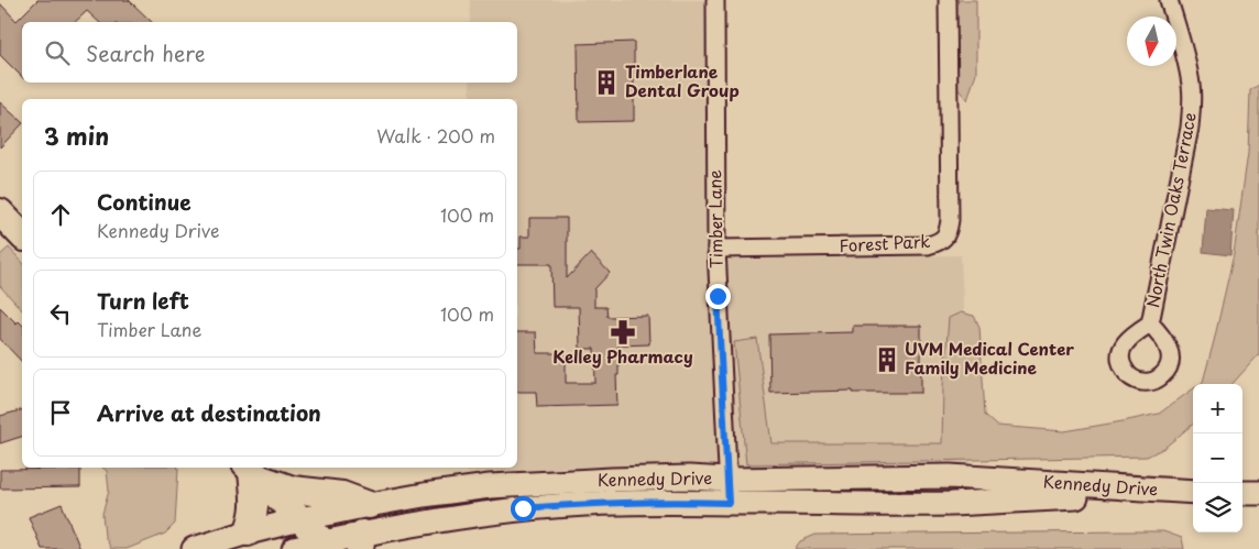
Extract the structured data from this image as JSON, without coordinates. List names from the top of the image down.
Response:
{
  "streets": {
    "main road": ["Kennedy Drive"],
    "street": ["North Twin Oaks Terrace", "Timber Lane", "Forest Park"]
  },
  "crossings": [
    ["Timber Lane", "Forest Park"],
    ["Timber Lane", "Kennedy Drive"]
  ],
  "places": {
    "building": ["Timberlane Dental Group", "UVM Medical Center Family Medicine"],
    "pharmacy": ["Kelley Pharmacy"]
  },
  "north": "bottom",
  "page": {
    "search": "Search here",
    "heading": ["3 min", "Walk · 200 m"],
    "list": [
      ["Continue", "Kennedy Drive", "100 m"],
      ["Turn left", "Timber Lane", "100 m"],
      "Arrive at destination"
    ],
    "map_buttons": ["+", "−"]
  }
}
